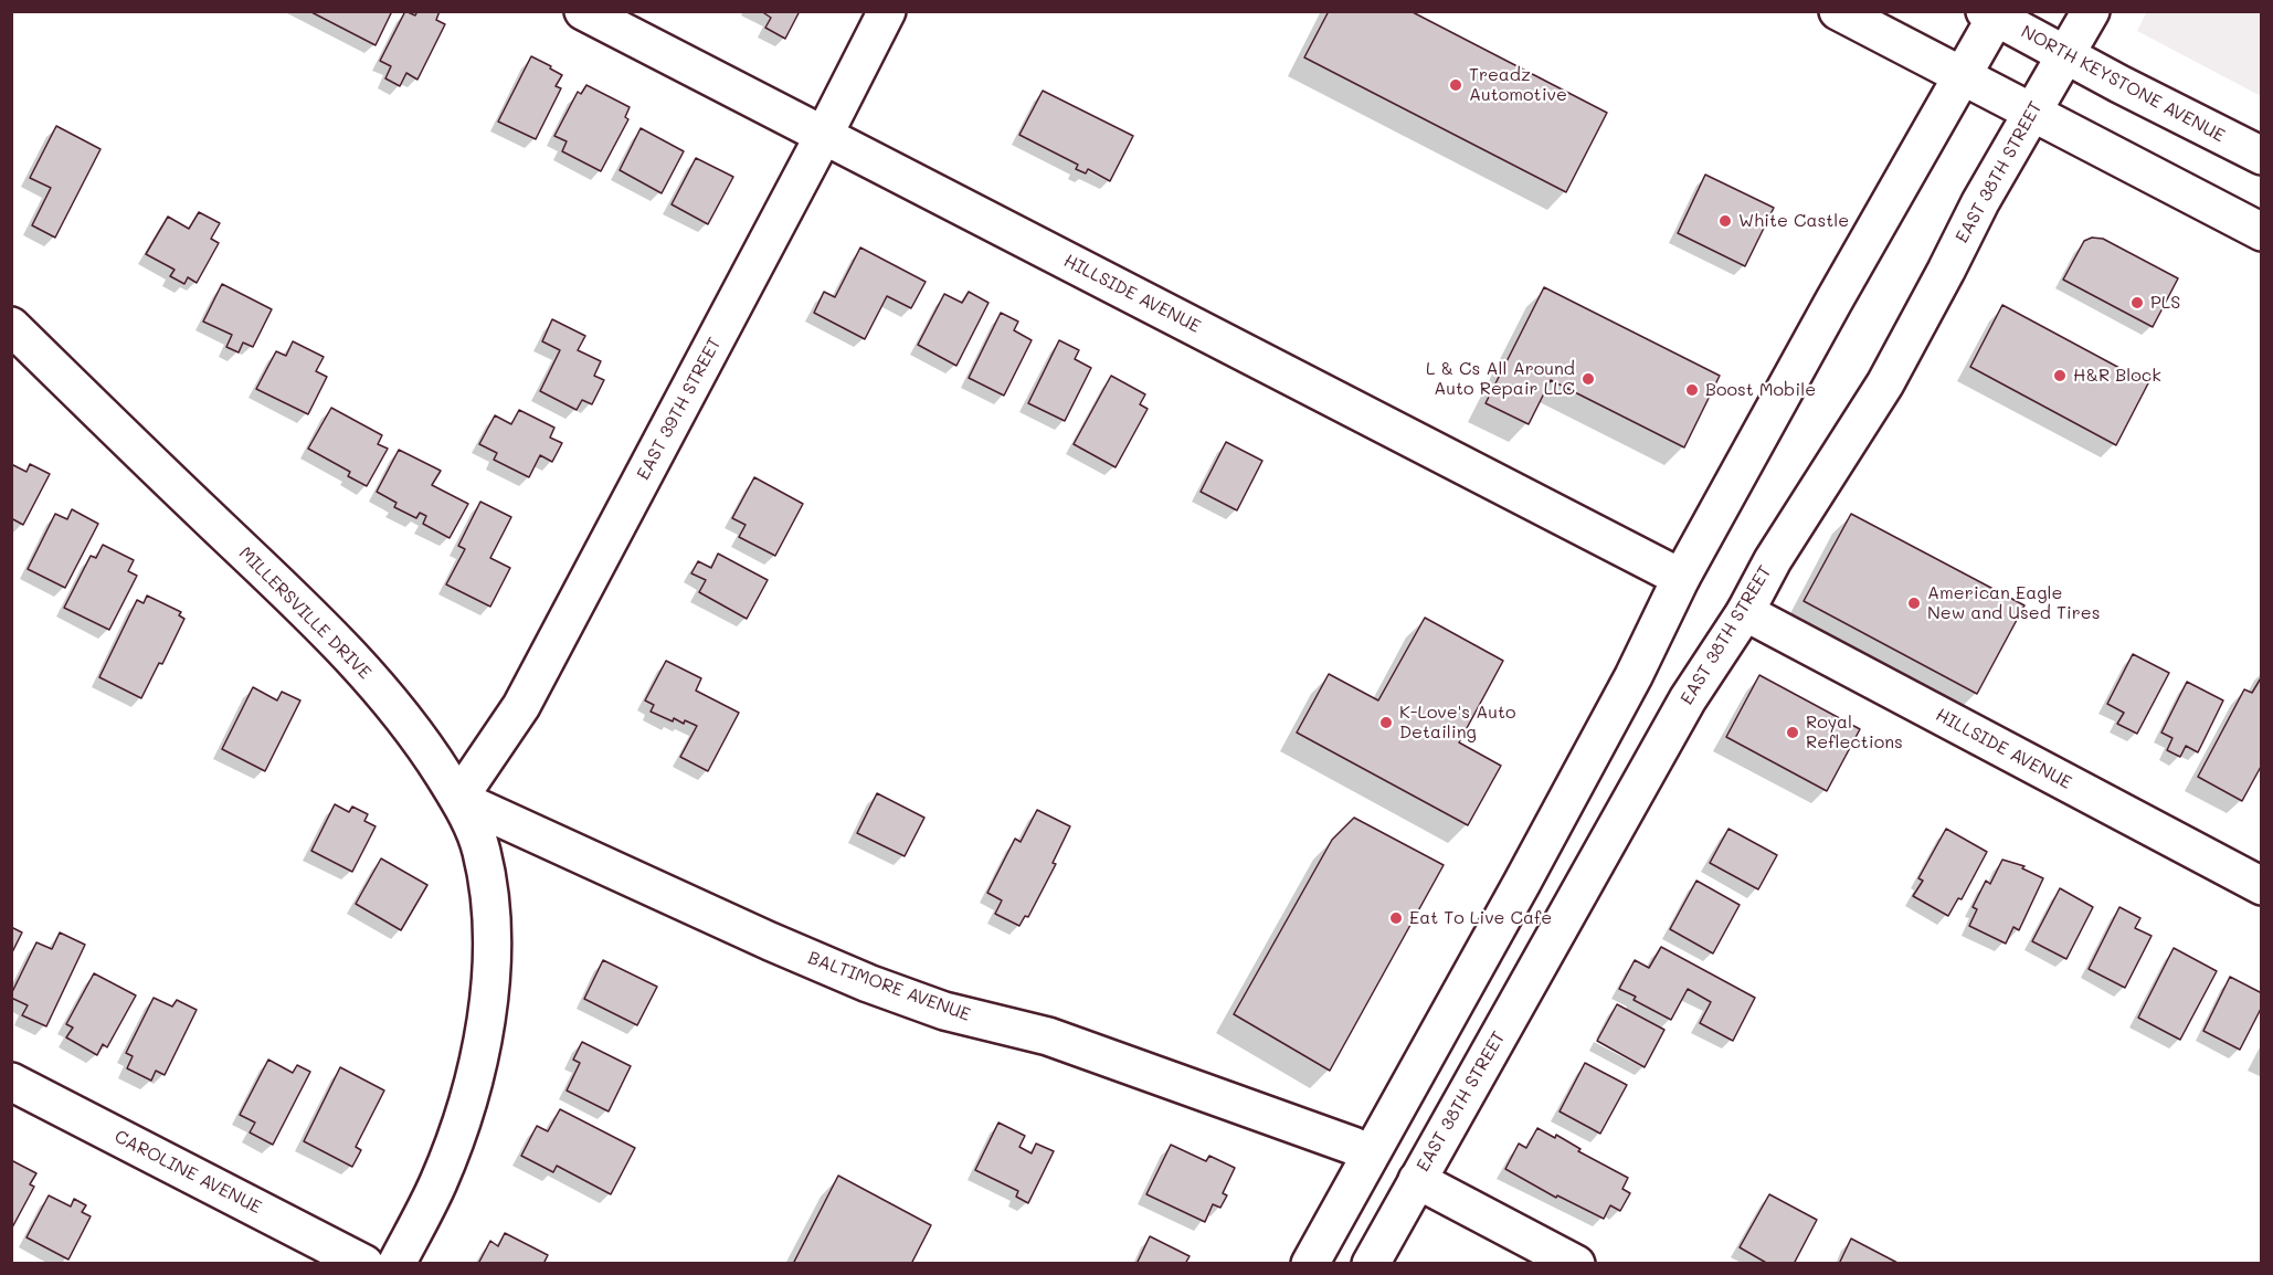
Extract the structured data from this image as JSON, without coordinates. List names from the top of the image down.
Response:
{
  "streets": {
    "street": [
      "NORTH KEYSTONE AVENUE",
      "EAST 38TH STREET",
      "HILLSIDE AVENUE",
      "EAST 39TH STREET",
      "MILLERSVILLE DRIVE",
      "BALTIMORE AVENUE",
      "CAROLINE AVENUE"
    ]
  },
  "crossings": [
    ["NORTH KEYSTONE AVENUE", "EAST 38TH STREET"],
    ["EAST 38TH STREET", "HILLSIDE AVENUE"],
    ["HILLSIDE AVENUE", "EAST 39TH STREET"],
    ["EAST 39TH STREET", "MILLERSVILLE DRIVE"],
    ["EAST 39TH STREET", "BALTIMORE AVENUE"],
    ["MILLERSVILLE DRIVE", "BALTIMORE AVENUE"]
  ],
  "places": [
    "Treadz Automotive",
    "White Castle",
    "PLS",
    "H&R Block",
    "L & Cs All Around Auto Repair LLC",
    "Boost Mobile",
    "American Eagle New and Used Tires",
    "K-Love's Auto Detailing",
    "Royal Reflections",
    "Eat To Live Cafe"
  ]
}
